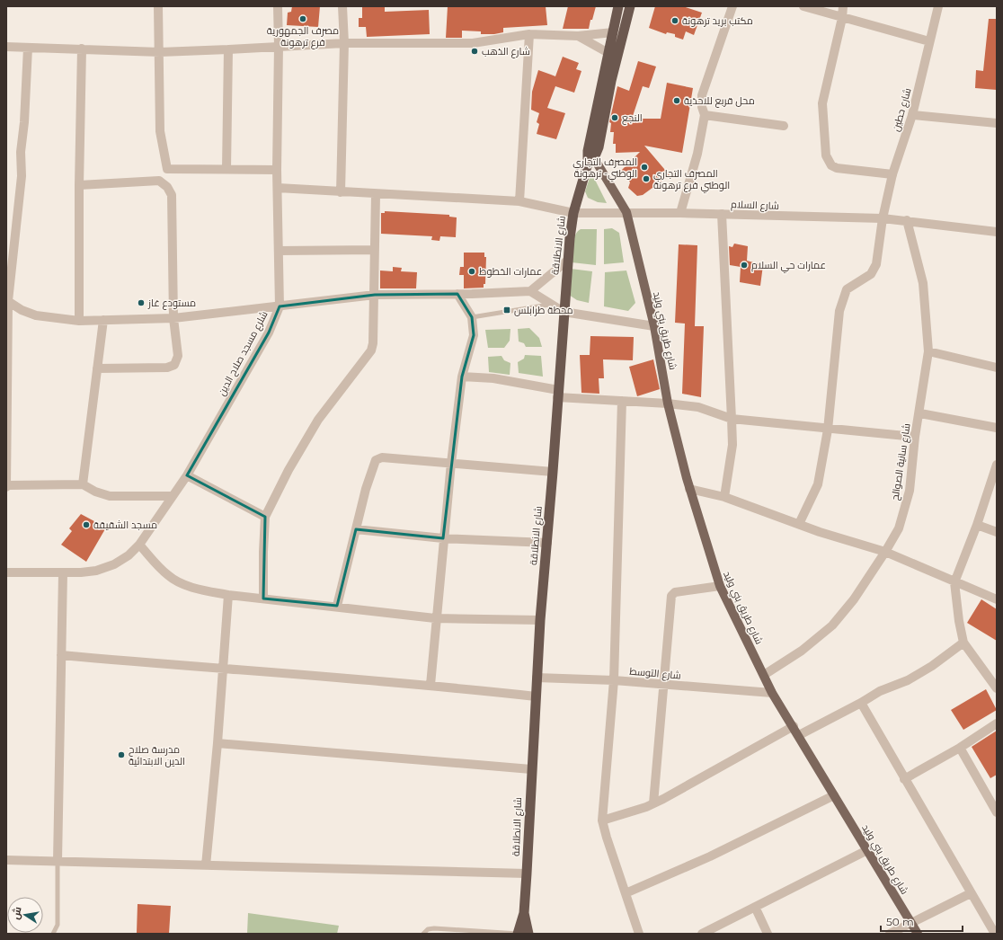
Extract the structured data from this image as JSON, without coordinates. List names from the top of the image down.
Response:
{
  "streets": {
    "highway": ["شارع الانطلاقة"],
    "main road": ["شارع طريق بني وليد"],
    "street": [
      "شارع حطين",
      "شارع السلام",
      "شلرع مسجد صلاح الدين",
      "شارع سانية الصوالح",
      "شارع التوسط"
    ]
  },
  "crossings": [
    ["شارع حطين", "شارع السلام"],
    ["شارع السلام", "شارع الانطلاقة"],
    ["شارع السلام", "شارع طريق بني وليد"],
    ["شارع السلام", "شلرع مسجد صلاح الدين"],
    ["شارع السلام", "شارع سانية الصوالح"],
    ["شارع الانطلاقة", "شارع طريق بني وليد"],
    ["شارع الانطلاقة", "شارع التوسط"],
    ["شارع طريق بني وليد", "شارع سانية الصوالح"],
    ["شارع طريق بني وليد", "شارع التوسط"]
  ],
  "places": {
    "other": [
      "مصرف الجمهورية فرع ترهونة",
      "مكتب بريد ترهونة",
      "شارع الذهب",
      "محل قربع للاحذية",
      "النجع",
      "المصرف التجاري الوطني- ترهونة",
      "المصرف التجاري الوطني فرع ترهونة",
      "عمارات حي السلام",
      "عمارات الخطوط",
      "مستودع غاز",
      "مسجد الشقيقة",
      "مدرسة صلاح الدين الابتدائية"
    ],
    "transit": ["محطة طرابلس"]
  },
  "scale_bar": "50 m",
  "north": "left"
}
